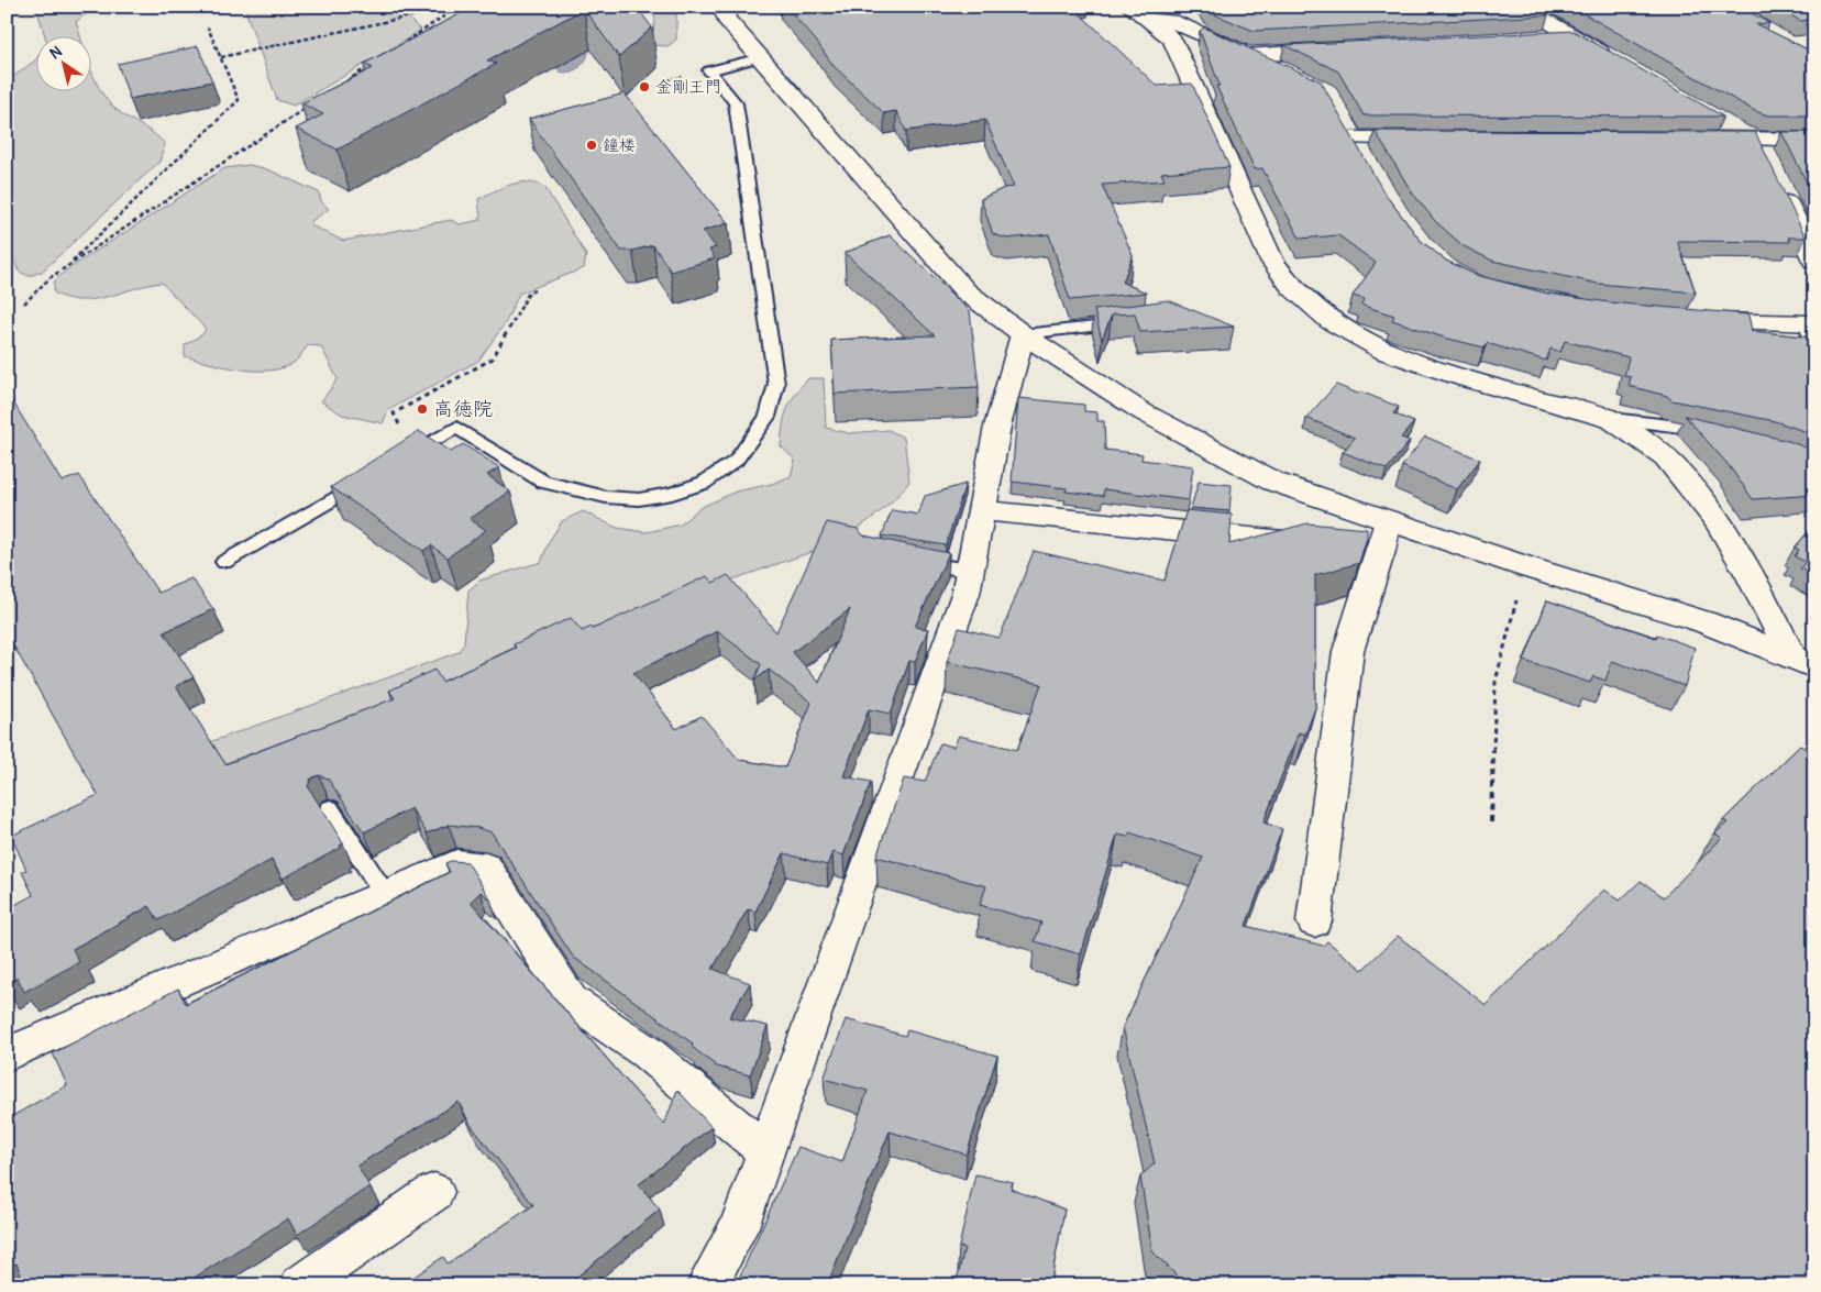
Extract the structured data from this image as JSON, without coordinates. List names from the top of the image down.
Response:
{
  "places": ["金剛王門", "鐘楼", "高徳院"],
  "north": "top left"
}
